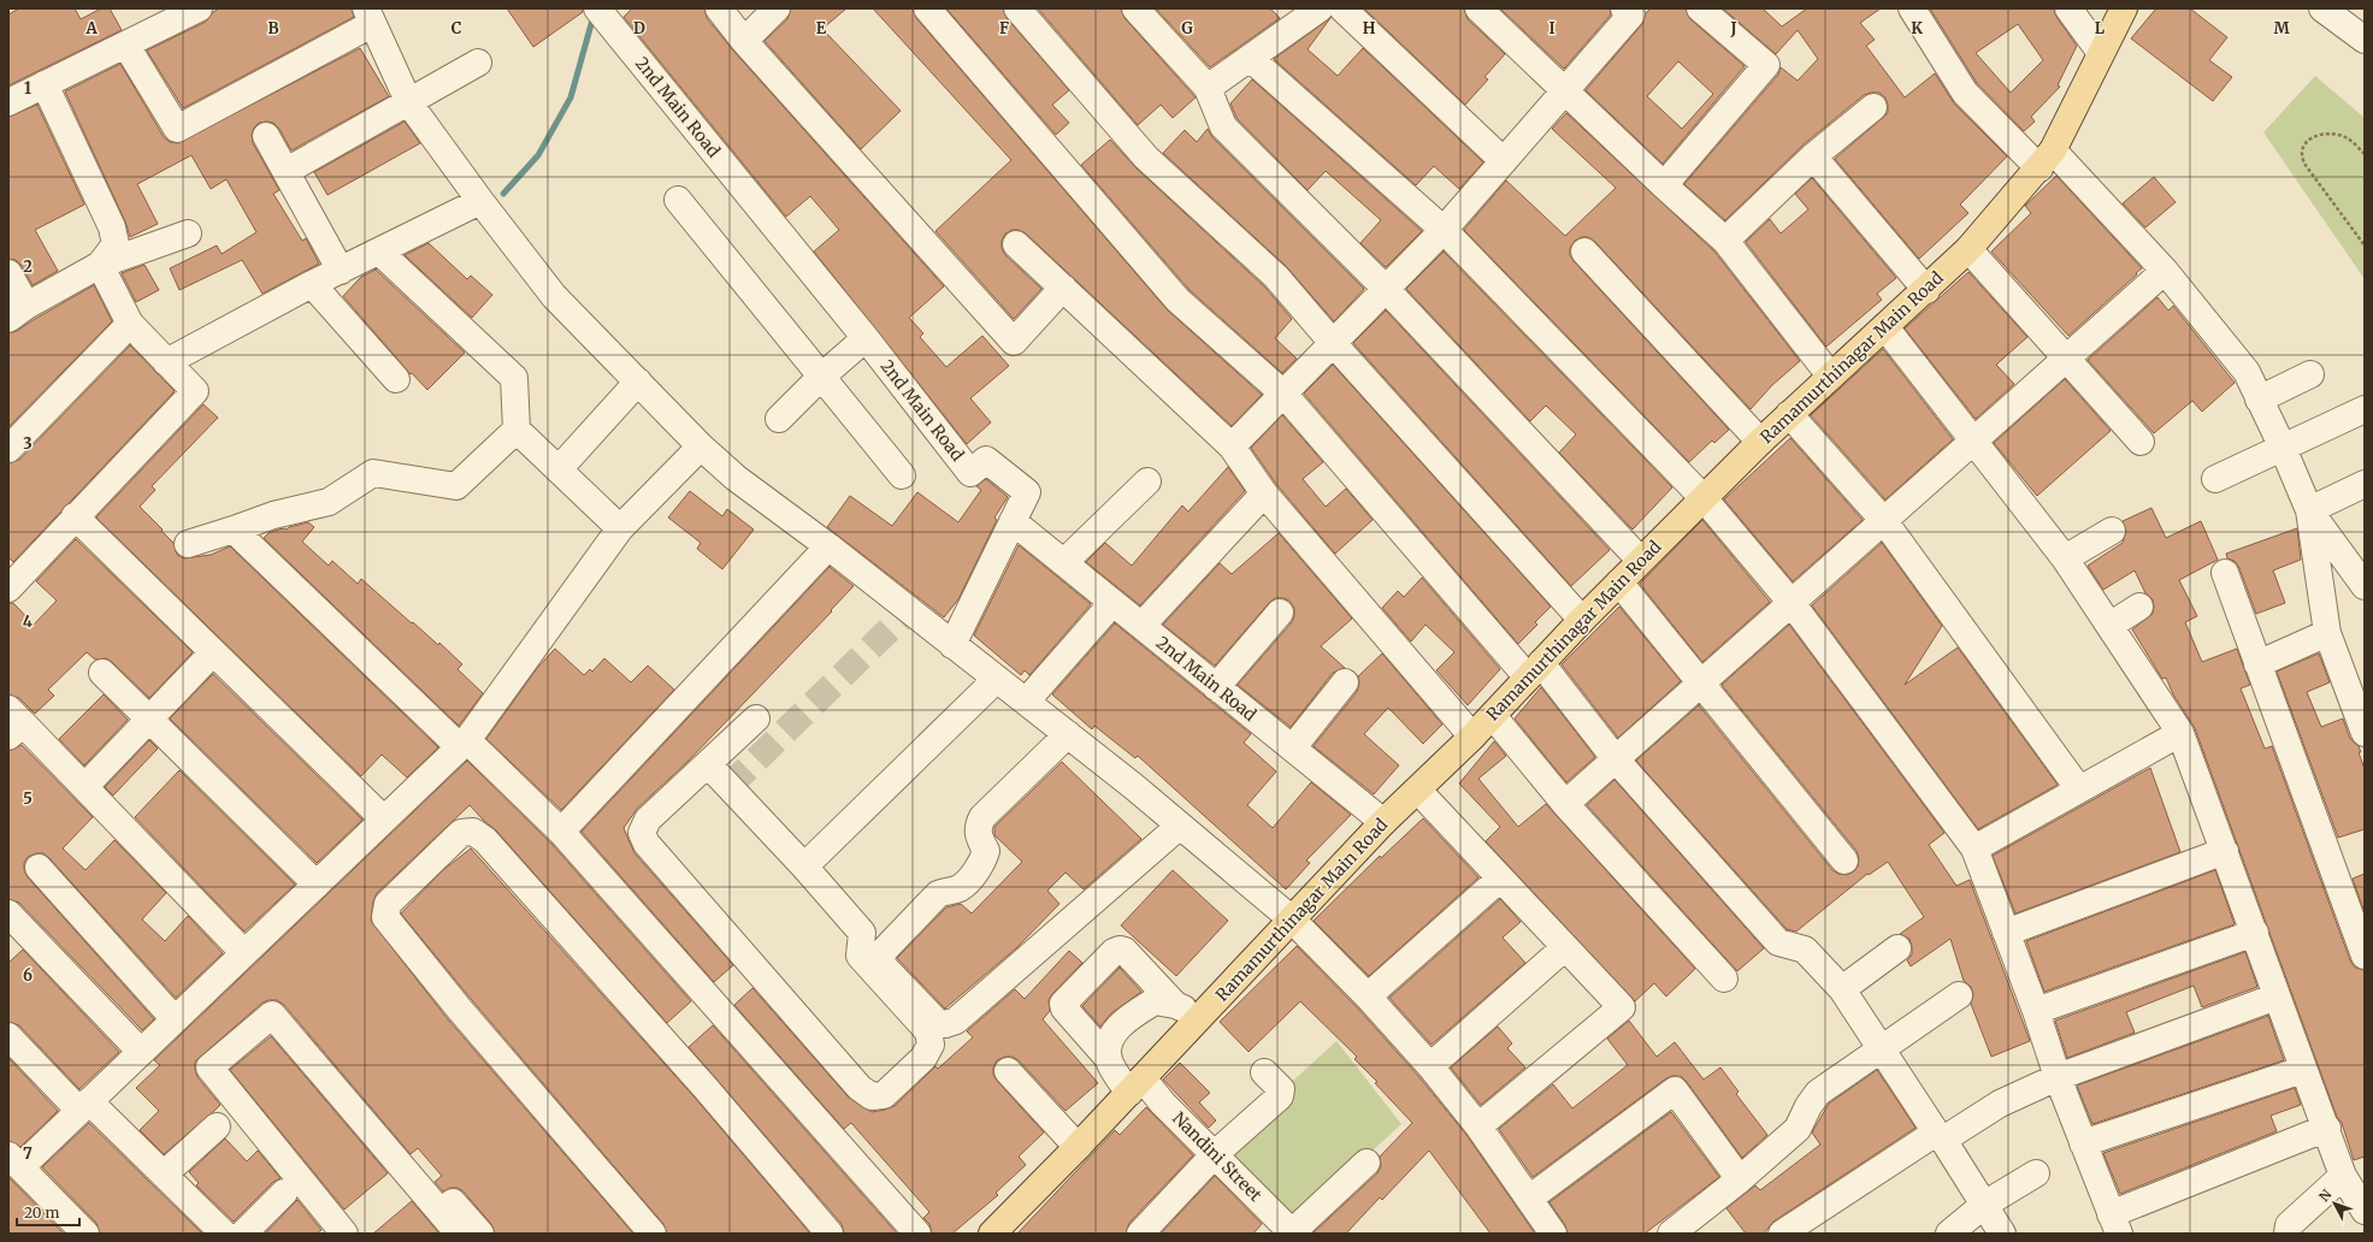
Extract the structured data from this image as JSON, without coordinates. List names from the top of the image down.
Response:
{
  "streets": {
    "main road": ["Ramamurthinagar Main Road"],
    "street": ["2nd Main Road", "Nandini Street"]
  },
  "crossings": [
    ["2nd Main Road", "Ramamurthinagar Main Road"],
    ["Ramamurthinagar Main Road", "Nandini Street"]
  ],
  "scale_bar": "20 m",
  "north": "top left",
  "grid": {
    "columns": [
      "A",
      "B",
      "C",
      "D",
      "E",
      "F",
      "G",
      "H",
      "I",
      "J",
      "K",
      "L",
      "M"
    ],
    "rows": [
      "1",
      "2",
      "3",
      "4",
      "5",
      "6",
      "7"
    ]
  }
}
